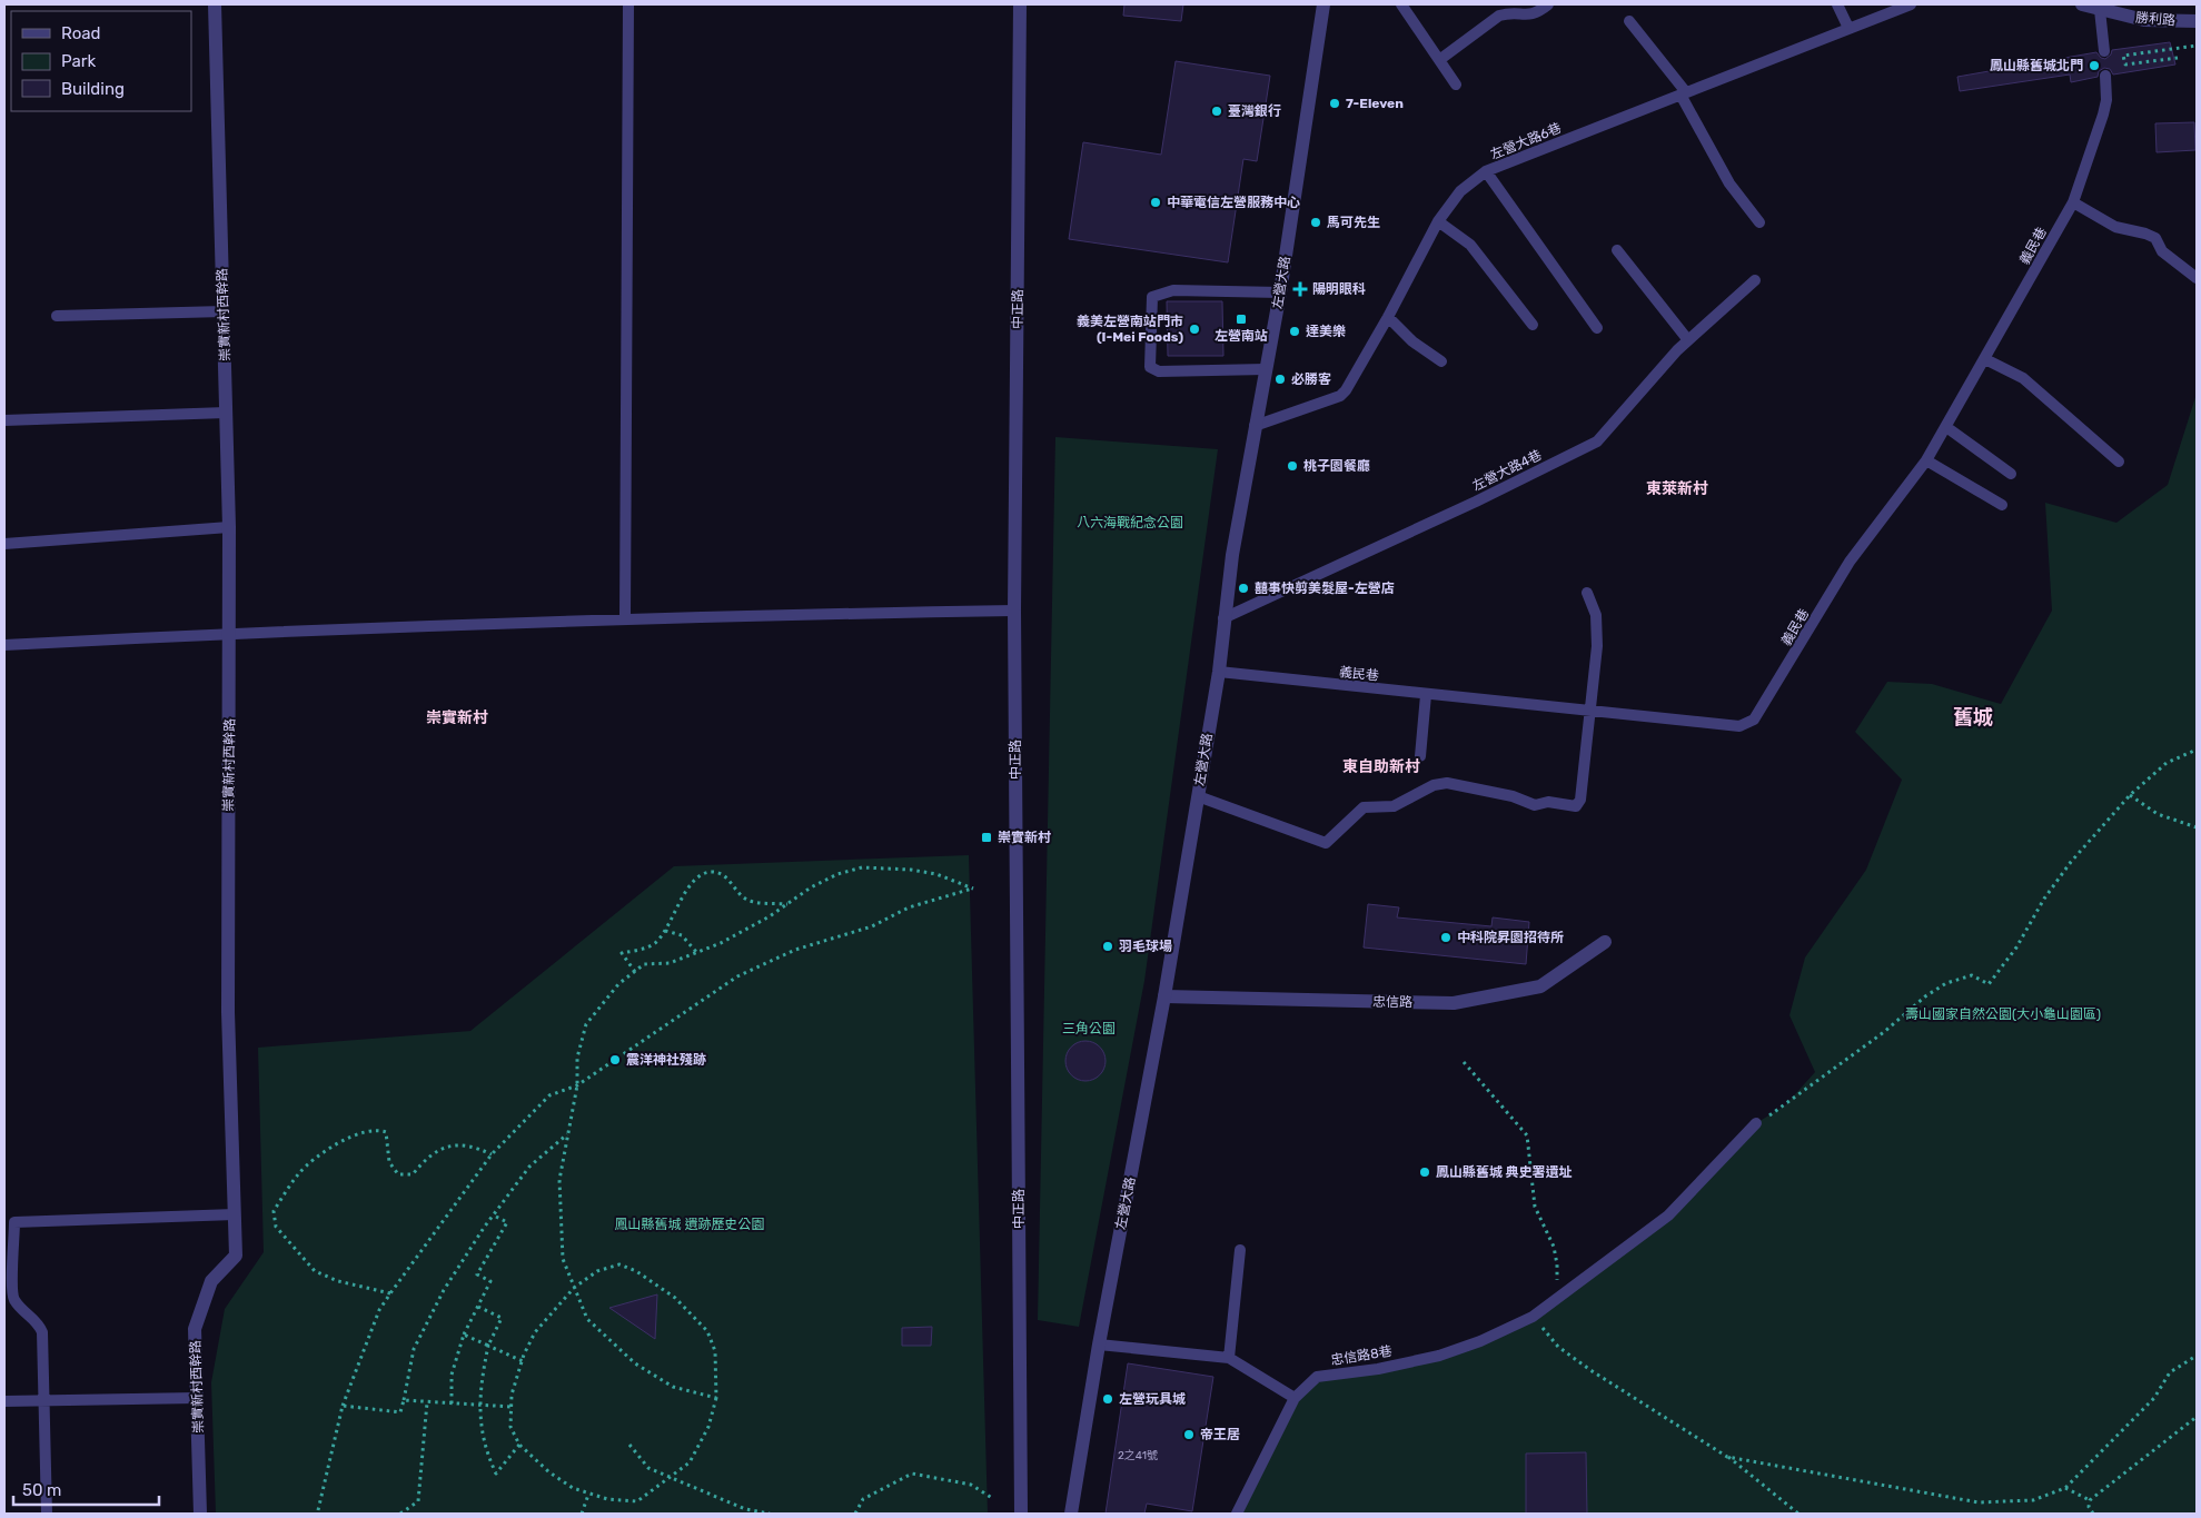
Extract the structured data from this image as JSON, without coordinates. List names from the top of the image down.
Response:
{
  "streets": {
    "street": [
      "勝利路",
      "左營大路",
      "中正路",
      "崇實新村西幹路",
      "忠信路"
    ],
    "lane": [
      "左營大路6巷",
      "義民巷",
      "左營大路4巷",
      "忠信路8巷"
    ]
  },
  "crossings": [
    ["左營大路6巷", "左營大路"],
    ["義民巷", "左營大路"],
    ["左營大路", "左營大路4巷"],
    ["左營大路", "忠信路"]
  ],
  "districts": [
    "東萊新村",
    "崇實新村",
    "舊城",
    "東自助新村"
  ],
  "parks": [
    "八六海戰紀念公園",
    "壽山國家自然公園(大小龜山園區)",
    "三角公園",
    "鳳山縣舊城 遺跡歷史公園"
  ],
  "places": {
    "other": [
      "鳳山縣舊城北門",
      "7-Eleven",
      "臺灣銀行",
      "中華電信左營服務中心",
      "馬可先生",
      "義美左營南站門市 (I-Mei Foods)",
      "達美樂",
      "必勝客",
      "桃子園餐廳",
      "囍事快剪美髮屋-左營店",
      "中科院昇園招待所",
      "羽毛球場",
      "震洋神社殘跡",
      "鳳山縣舊城 典史署遺址",
      "左營玩具城",
      "帝王居"
    ],
    "health": ["陽明眼科"],
    "transit": ["左營南站", "崇實新村"]
  },
  "house_numbers": ["2之41號"],
  "legend": ["Road", "Park", "Building"],
  "scale_bar": "50 m"
}
